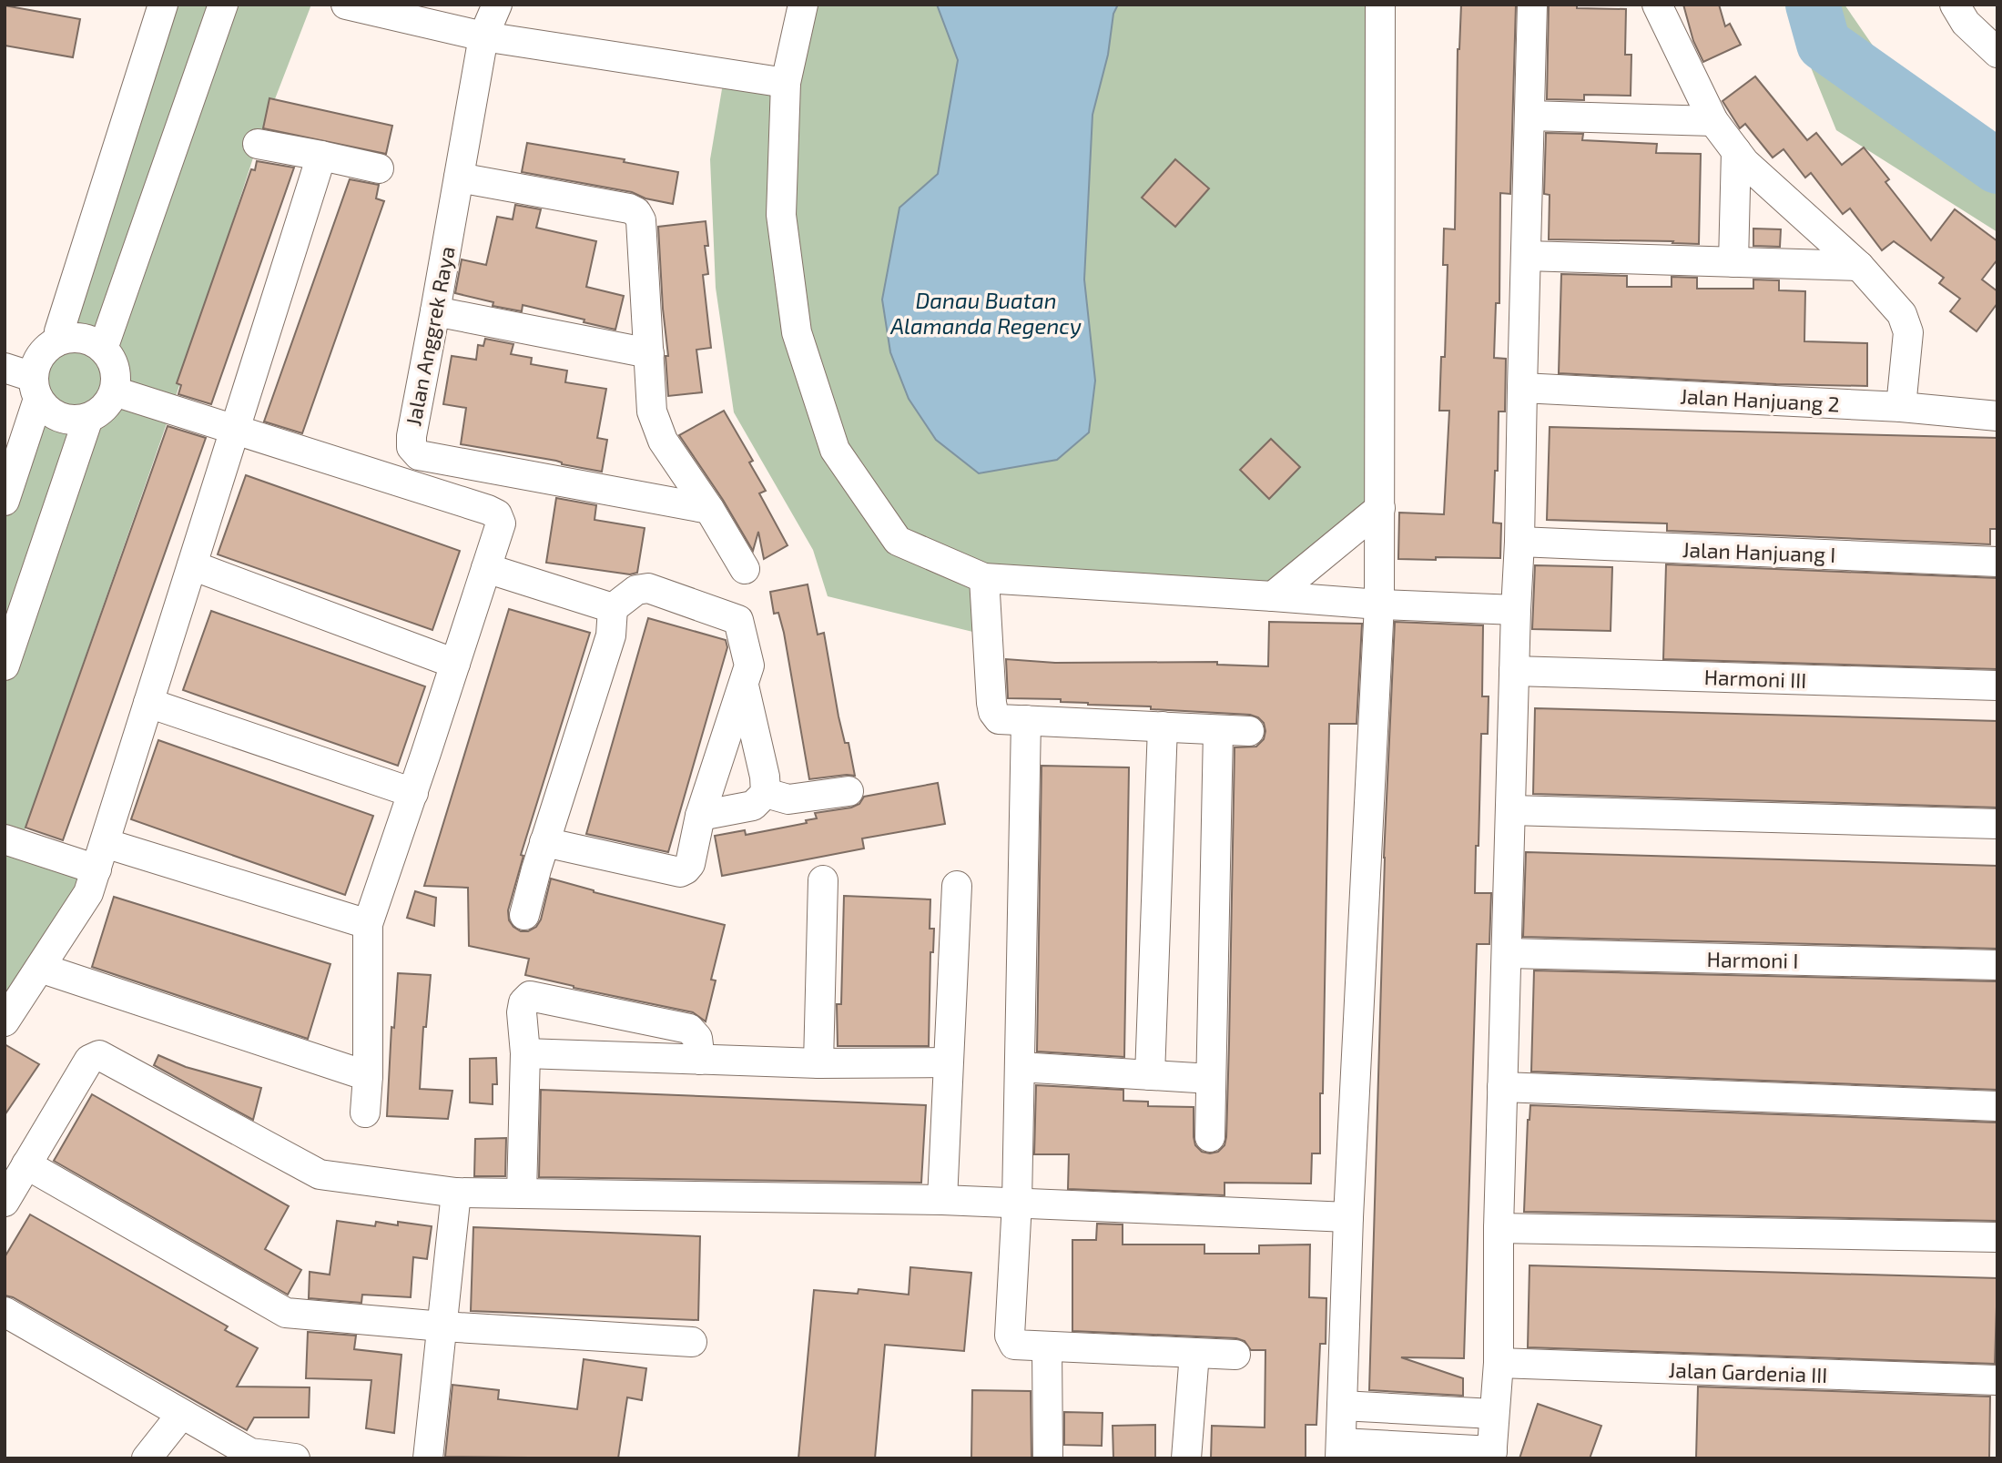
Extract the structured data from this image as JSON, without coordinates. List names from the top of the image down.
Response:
{
  "streets": {
    "street": [
      "Jalan Anggrek Raya",
      "Jalan Hanjuang 2",
      "Jalan Hanjuang I",
      "Harmoni III",
      "Harmoni I",
      "Jalan Gardenia III"
    ]
  },
  "water": ["Danau Buatan Alamanda Regency"]
}
